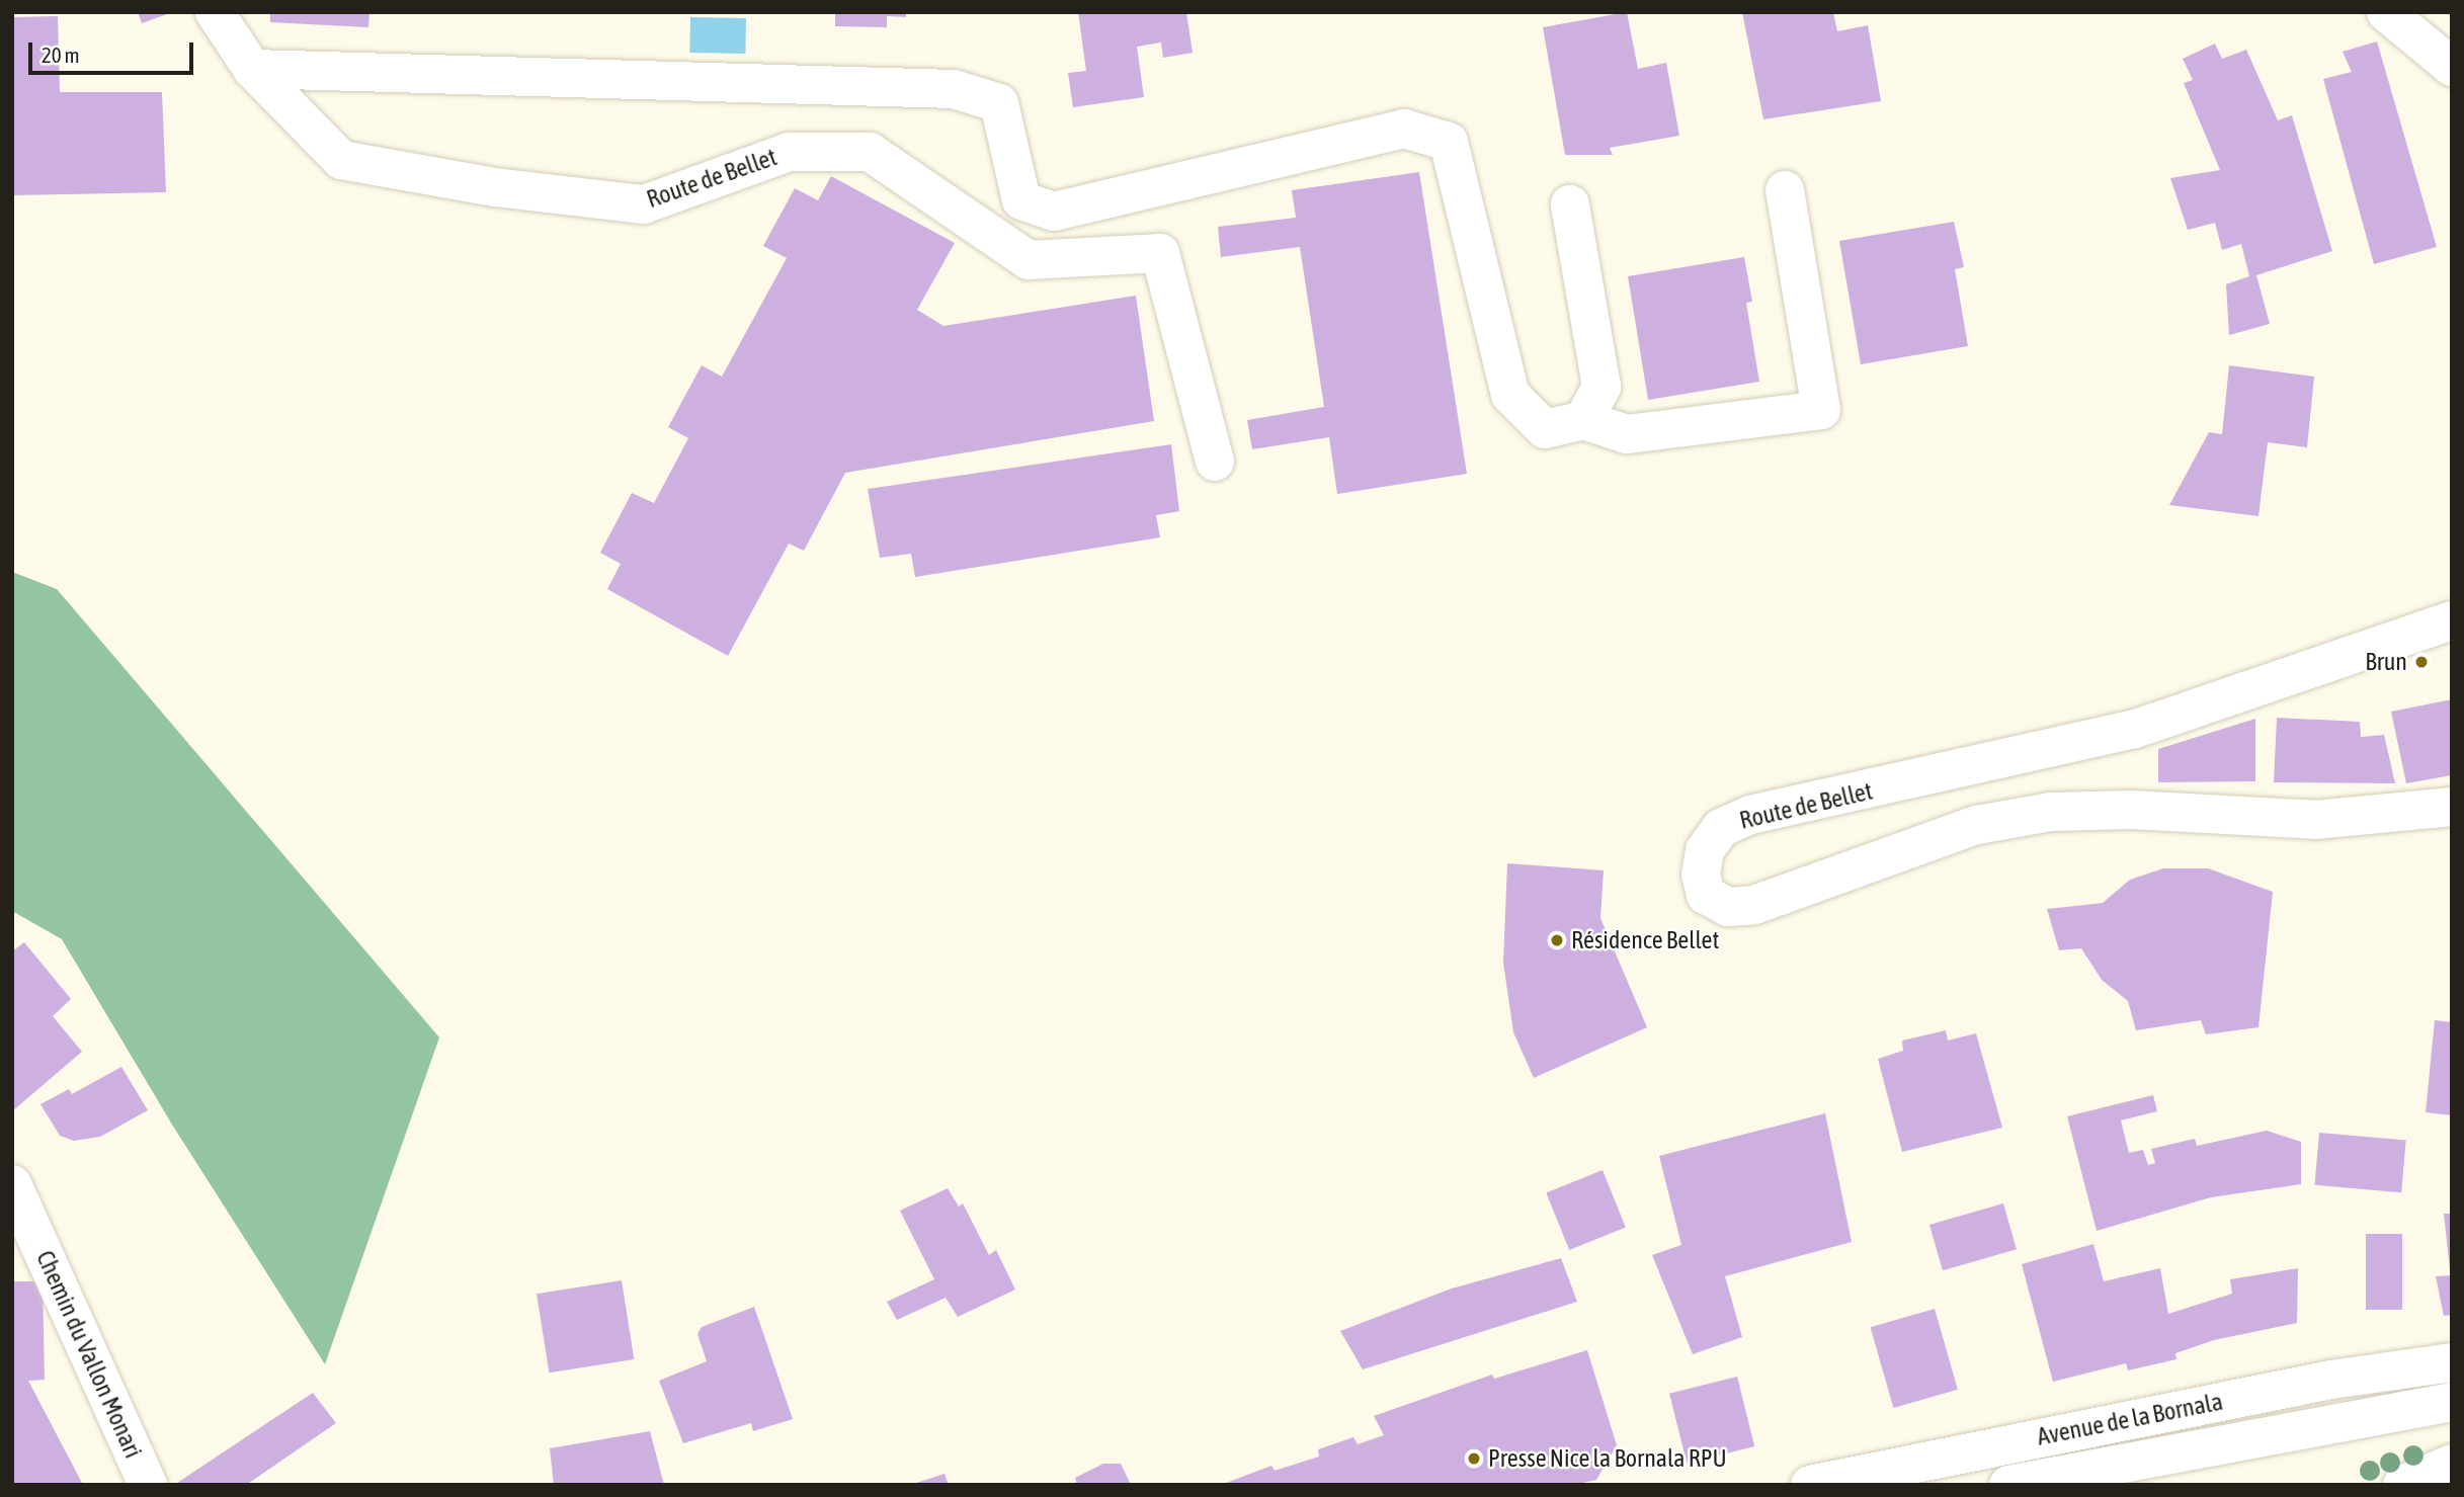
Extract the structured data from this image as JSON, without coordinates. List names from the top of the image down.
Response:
{
  "streets": {
    "street": ["Route de Bellet", "Chemin du Vallon Monari", "Avenue de la Bornala"]
  },
  "places": ["Brun", "Résidence Bellet", "Presse Nice la Bornala RPU"],
  "scale_bar": "20 m"
}
